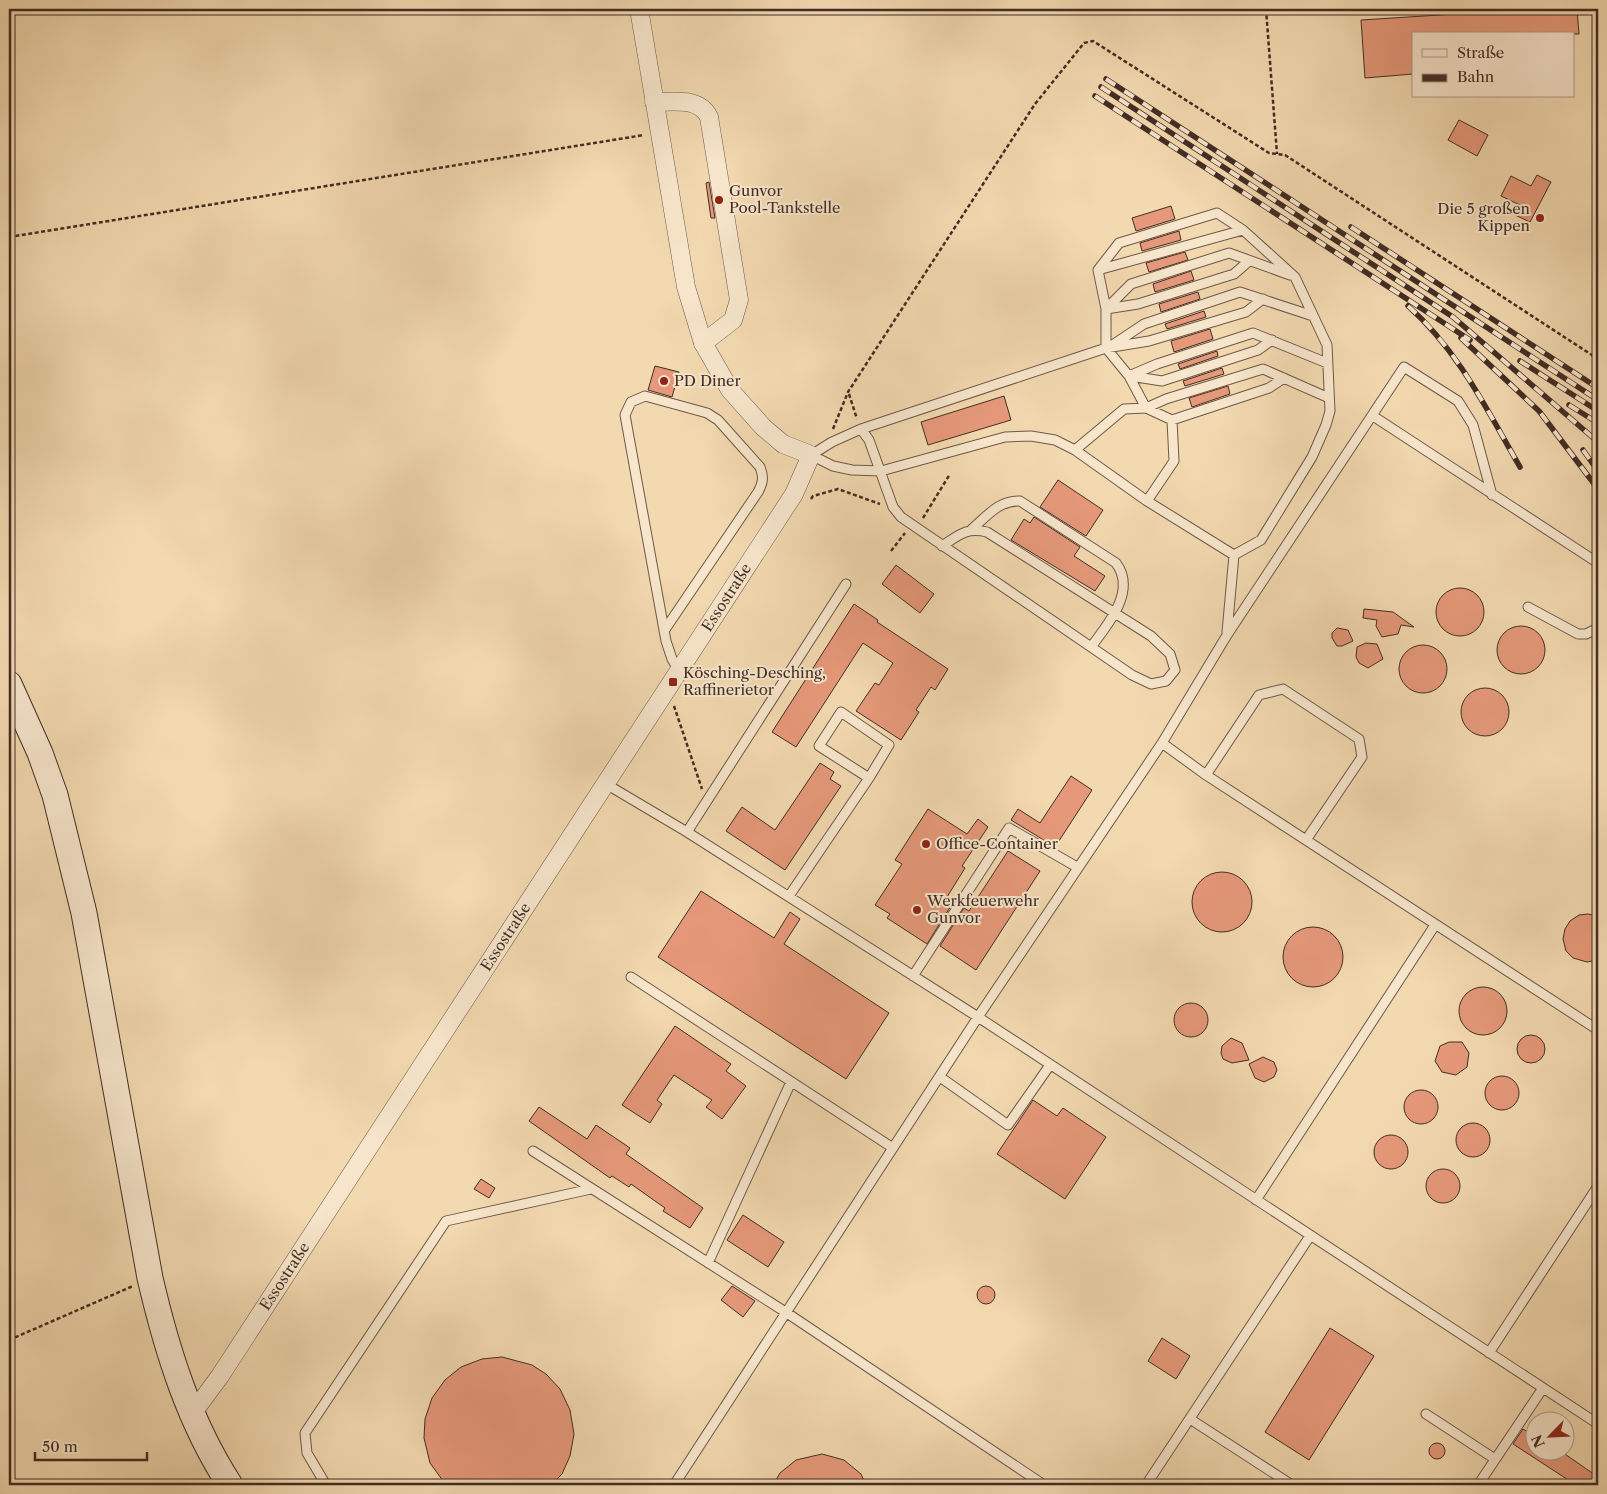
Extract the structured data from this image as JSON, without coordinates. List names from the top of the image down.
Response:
{
  "streets": {
    "street": ["Essostraße"]
  },
  "places": {
    "other": [
      "Gunvor Pool-Tankstelle",
      "Die 5 großen Kippen",
      "PD Diner",
      "Office-Container",
      "Werkfeuerwehr Gunvor"
    ],
    "transit": ["Kösching-Desching, Raffinerietor"]
  },
  "legend": ["Straße", "Bahn"],
  "scale_bar": "50 m",
  "north": "bottom left"
}
